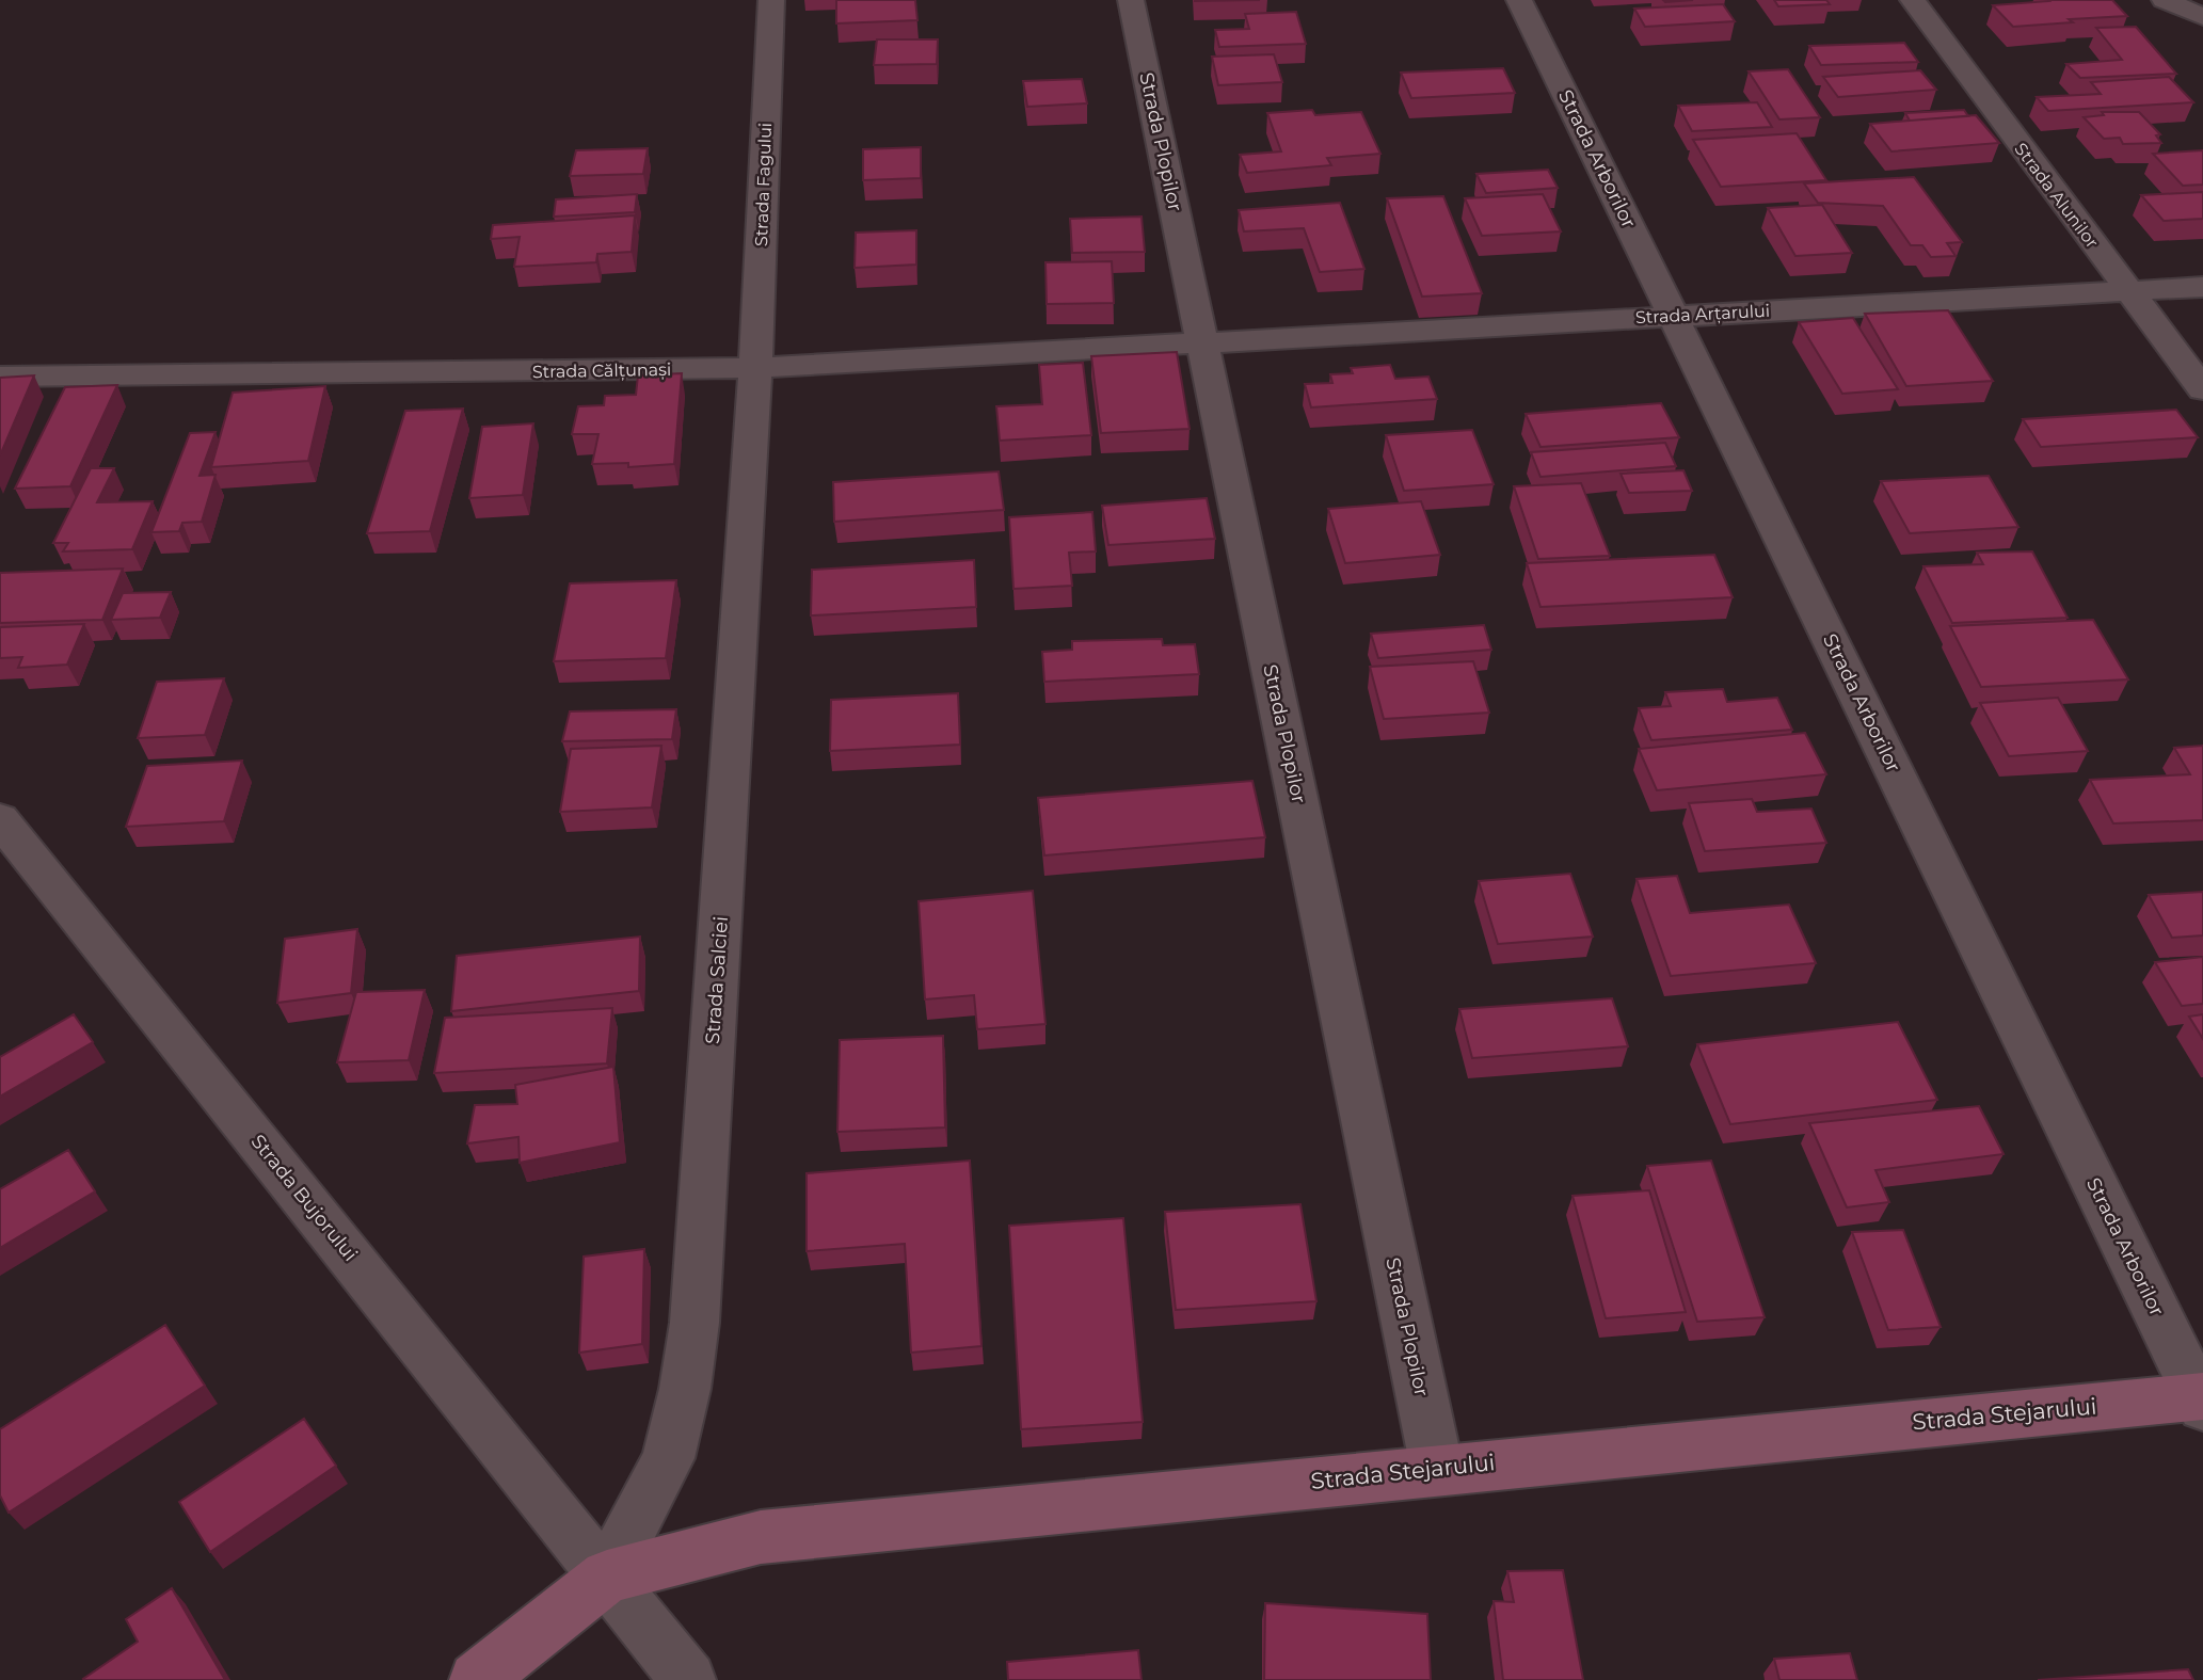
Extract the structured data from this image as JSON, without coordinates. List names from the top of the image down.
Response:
{
  "streets": {
    "street": [
      "Strada Plopilor",
      "Strada Arborilor",
      "Strada Fagului",
      "Strada Alunilor",
      "Strada Arțarului",
      "Strada Călțunași",
      "Strada Salciei",
      "Strada Bujorului",
      "Strada Stejarului"
    ]
  },
  "crossings": [
    ["Strada Plopilor", "Strada Arțarului"],
    ["Strada Plopilor", "Strada Călțunași"],
    ["Strada Plopilor", "Strada Stejarului"],
    ["Strada Arborilor", "Strada Arțarului"],
    ["Strada Arborilor", "Strada Stejarului"],
    ["Strada Fagului", "Strada Călțunași"],
    ["Strada Fagului", "Strada Salciei"],
    ["Strada Alunilor", "Strada Arțarului"],
    ["Strada Arțarului", "Strada Călțunași"],
    ["Strada Călțunași", "Strada Salciei"],
    ["Strada Salciei", "Strada Bujorului"],
    ["Strada Salciei", "Strada Stejarului"],
    ["Strada Bujorului", "Strada Stejarului"]
  ]
}
